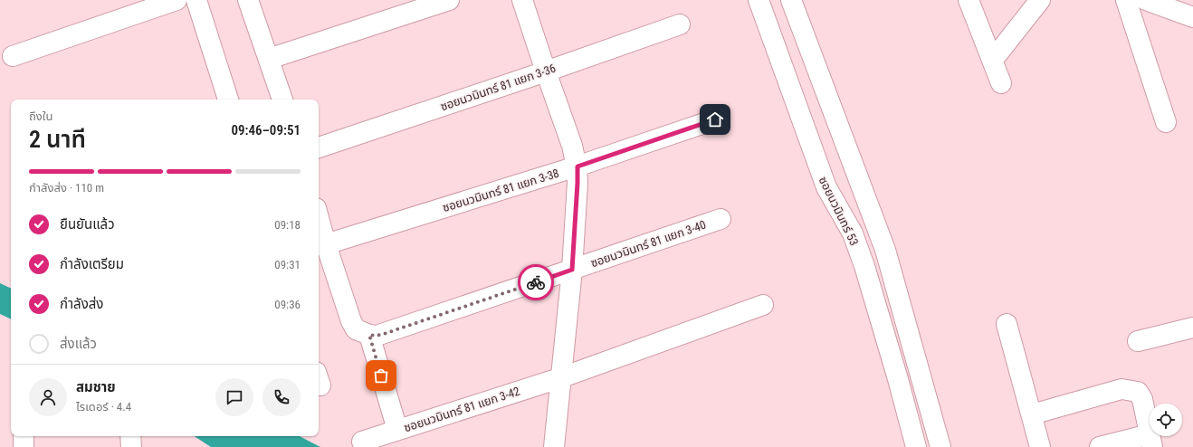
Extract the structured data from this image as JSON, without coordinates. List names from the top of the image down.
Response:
{
  "streets": {
    "street": [
      "ซอยนวมินทร์ 81 แยก 3-36",
      "ซอยนวมินทร์ 81 แยก 3-38",
      "ซอยนวมินทร์ 53",
      "ซอยนวมินทร์ 81 แยก 3-40",
      "ซอยนวมินทร์ 81 แยก 3-42"
    ]
  },
  "page": {
    "heading": ["2 นาที", "ถึงใน", "09:46–09:51"],
    "panel": ["สมชาย", "ไรเดอร์ · 4.4"],
    "bar": "กำลังส่ง · 110 m",
    "list": [
      ["ยืนยันแล้ว", "09:18"],
      ["กำลังเตรียม", "09:31"],
      ["กำลังส่ง", "09:36"],
      "ส่งแล้ว"
    ]
  }
}
